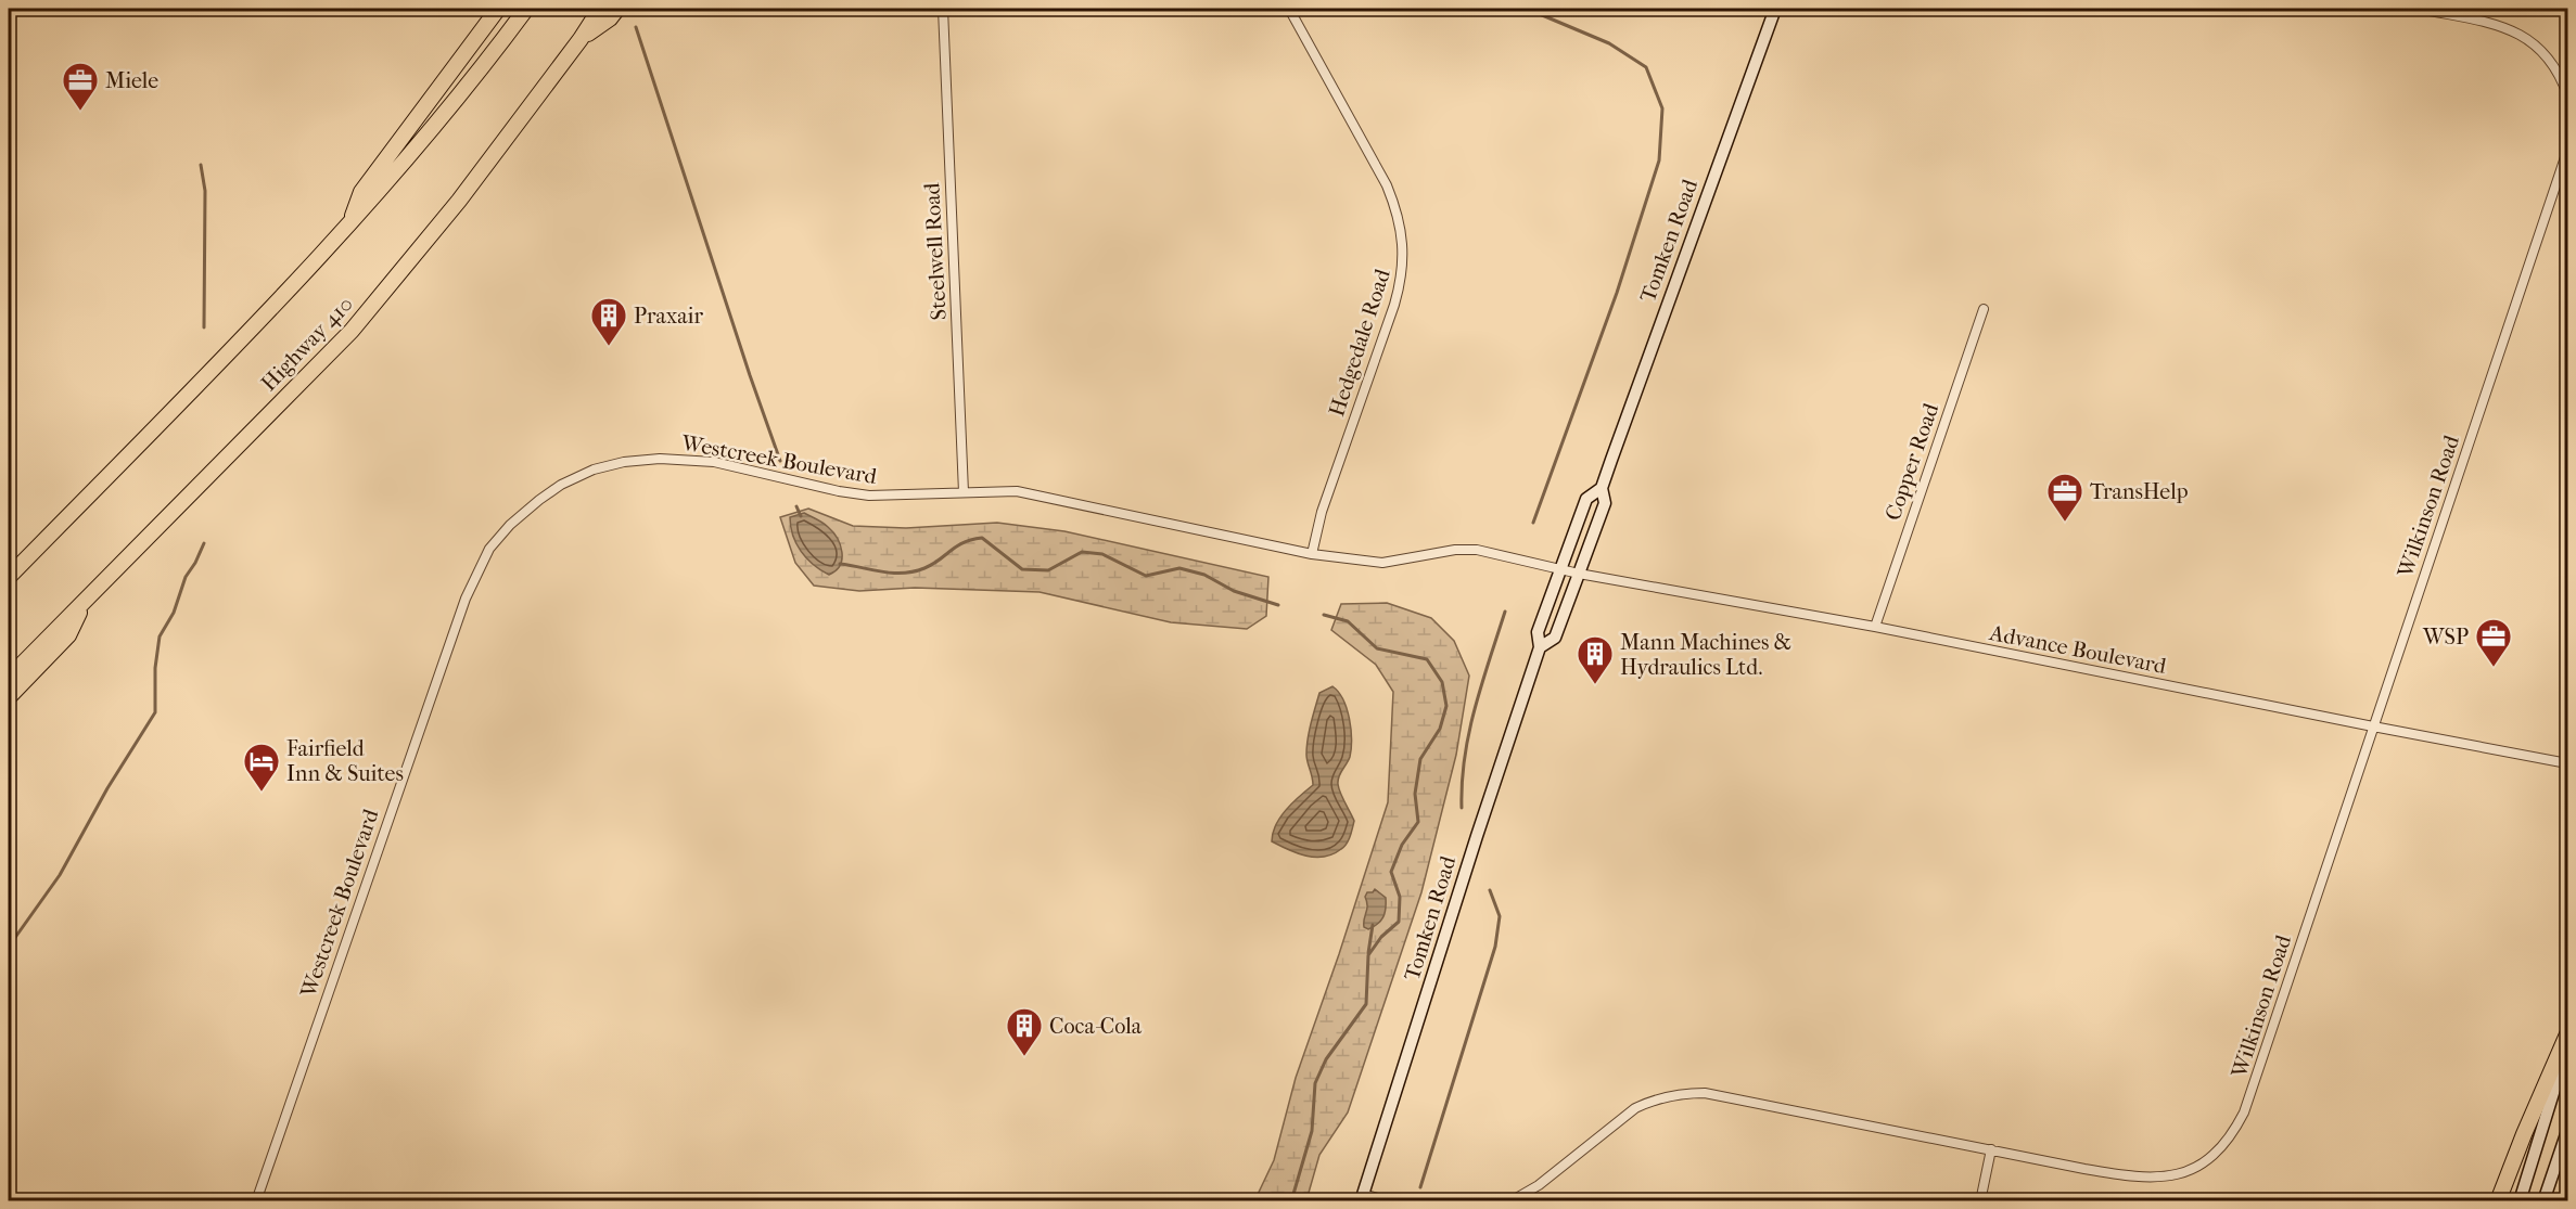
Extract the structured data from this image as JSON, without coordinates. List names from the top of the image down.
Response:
{
  "streets": {
    "highway": ["Highway 410"],
    "main road": ["Tomken Road"],
    "street": [
      "Steelwell Road",
      "Hedgedale Road",
      "Westcreek Boulevard",
      "Copper Road",
      "Wilkinson Road",
      "Advance Boulevard"
    ]
  },
  "crossings": [
    ["Tomken Road", "Westcreek Boulevard"],
    ["Tomken Road", "Advance Boulevard"],
    ["Steelwell Road", "Westcreek Boulevard"],
    ["Hedgedale Road", "Westcreek Boulevard"],
    ["Westcreek Boulevard", "Advance Boulevard"],
    ["Copper Road", "Advance Boulevard"],
    ["Wilkinson Road", "Advance Boulevard"]
  ],
  "places": {
    "office": ["Miele", "TransHelp", "WSP"],
    "building": ["Praxair", "Mann Machines & Hydraulics Ltd.", "Coca-Cola"],
    "hotel": ["Fairfield Inn & Suites"]
  }
}
